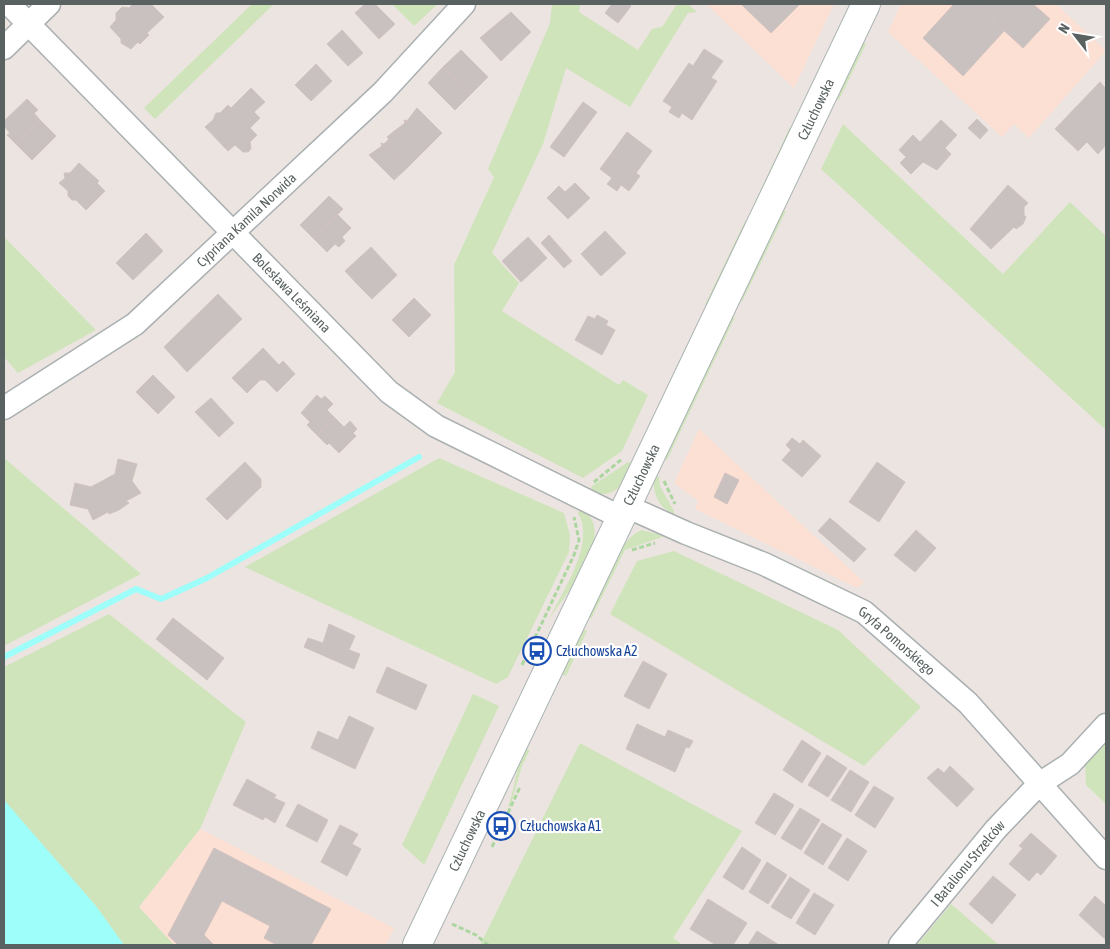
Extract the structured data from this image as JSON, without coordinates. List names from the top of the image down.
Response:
{
  "streets": {
    "main road": ["Człuchowska"],
    "street": [
      "Cypriana Kamila Norwida",
      "Bolesława Leśmiana",
      "Gryfa Pomorskiego",
      "I Batalionu Strzelców"
    ]
  },
  "crossings": [
    ["Człuchowska", "Bolesława Leśmiana"],
    ["Człuchowska", "Gryfa Pomorskiego"],
    ["Cypriana Kamila Norwida", "Bolesława Leśmiana"],
    ["Bolesława Leśmiana", "Gryfa Pomorskiego"],
    ["Gryfa Pomorskiego", "I Batalionu Strzelców"]
  ],
  "places": {
    "bus stop": ["Człuchowska A2", "Człuchowska A1"]
  },
  "north": "top left"
}
